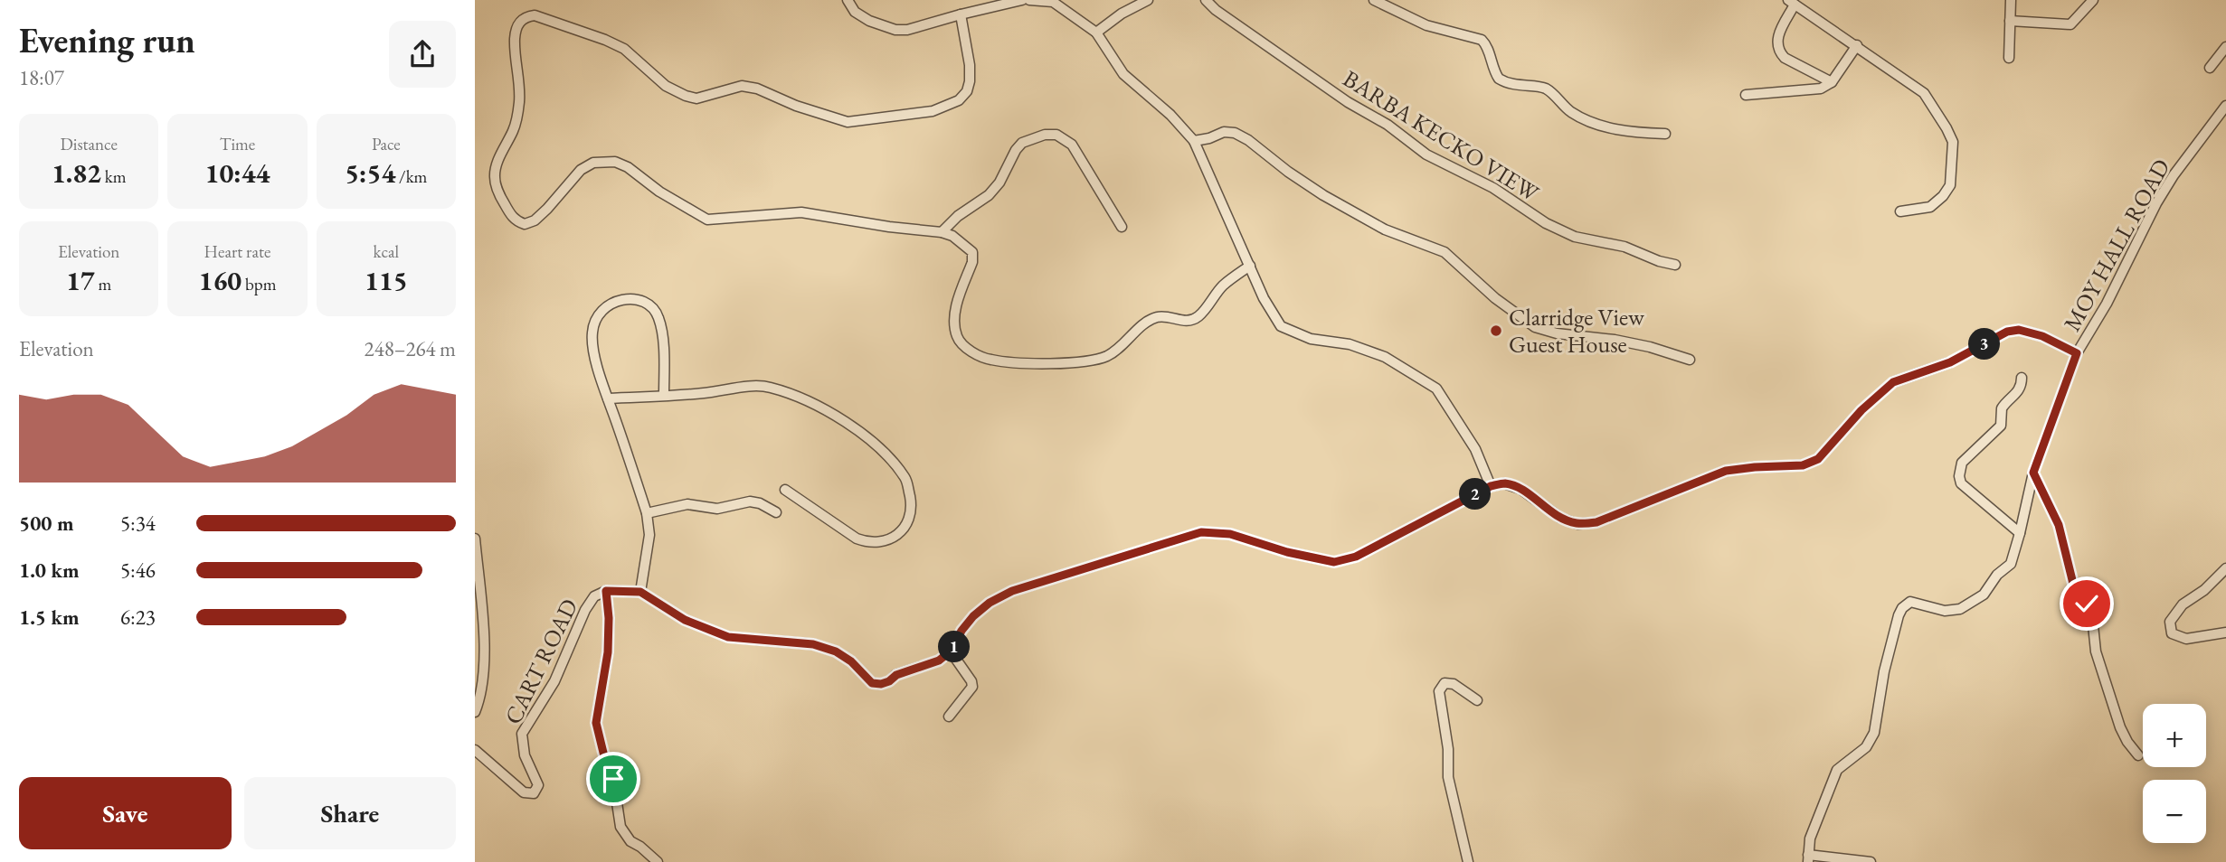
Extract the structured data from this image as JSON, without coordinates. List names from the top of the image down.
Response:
{
  "streets": {
    "street": ["BARBA KECKO VIEW", "MOY HALL ROAD", "CART ROAD"]
  },
  "places": ["Clarridge View Guest House"],
  "page": {
    "heading": ["Evening run", "18:07"],
    "stats": [
      ["Distance", "1.82 km"],
      ["Time", "10:44"],
      ["Pace", "5:54 /km"],
      ["Elevation", "17 m"],
      ["Heart rate", "160 bpm"],
      ["kcal", "115"]
    ],
    "chart": ["Elevation", "248–264 m"],
    "pins": ["3", "2", "1"],
    "list": [
      {
        "name": "500 m",
        "note": "5:34"
      },
      {
        "name": "1.0 km",
        "note": "5:46"
      },
      {
        "name": "1.5 km",
        "note": "6:23"
      }
    ],
    "map_buttons": ["+", "−"],
    "buttons": ["Save", "Share"]
  }
}
